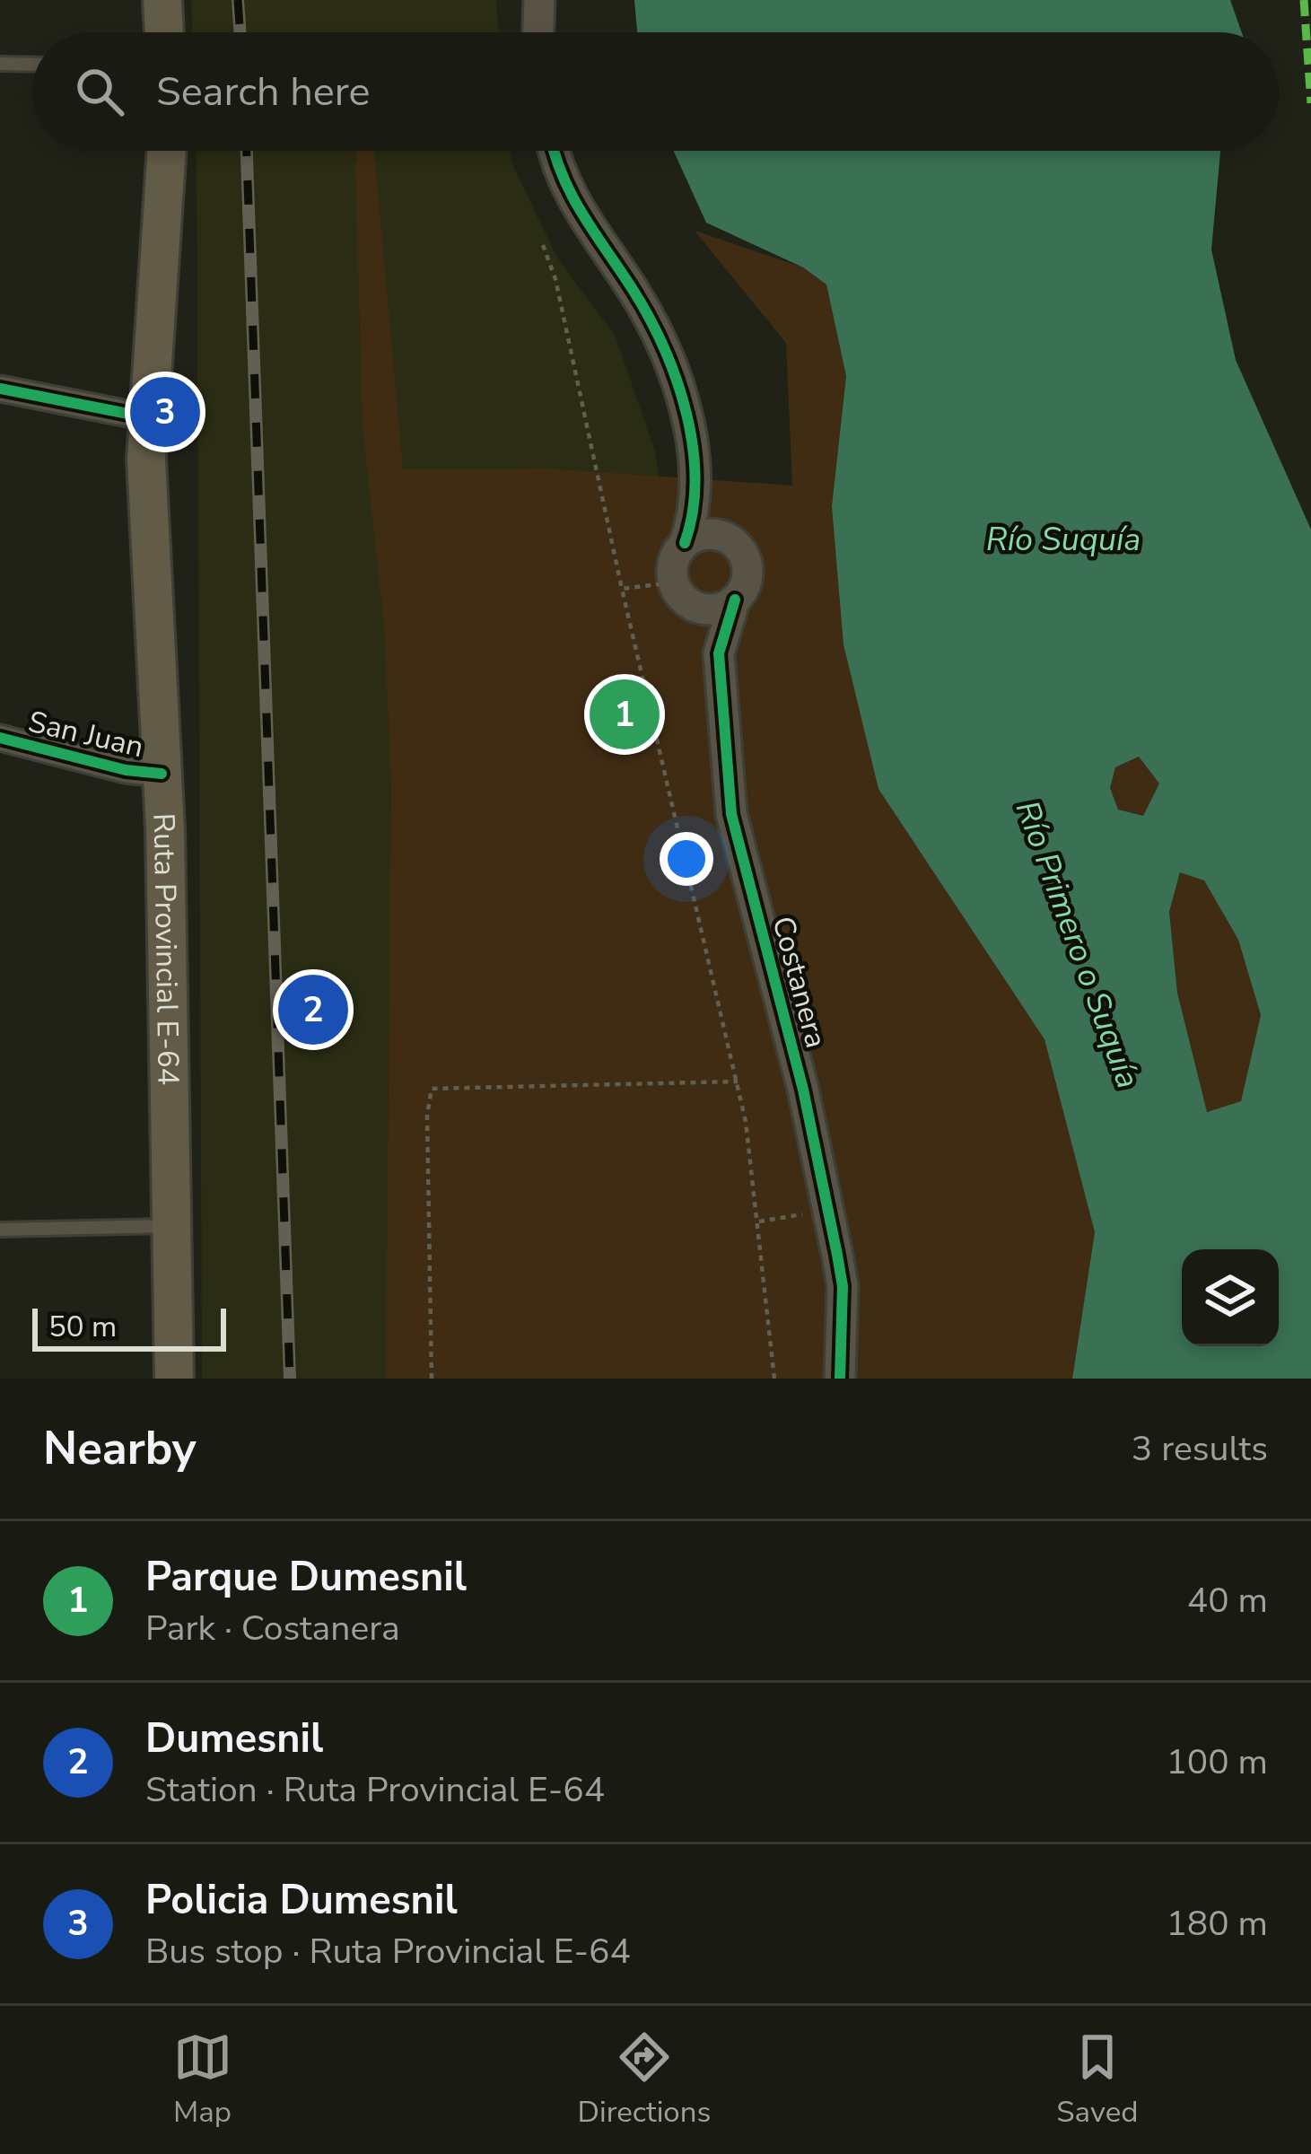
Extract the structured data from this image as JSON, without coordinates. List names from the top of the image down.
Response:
{
  "streets": {
    "main road": ["Ruta Provincial E-64"],
    "street": ["San Juan", "Costanera"]
  },
  "crossings": [
    ["San Juan", "Ruta Provincial E-64"]
  ],
  "water": ["Río Suquía", "Río Primero o Suquía"],
  "scale_bar": "50 m",
  "page": {
    "search": "Search here",
    "pins": ["3", "1", "2"],
    "scale": "50 m",
    "heading": ["Nearby", "3 results"],
    "list": [
      {
        "mark": "1",
        "name": "Parque Dumesnil",
        "note": "Park · Costanera",
        "value": "40 m"
      },
      {
        "mark": "2",
        "name": "Dumesnil",
        "note": "Station · Ruta Provincial E-64",
        "value": "100 m"
      },
      {
        "mark": "3",
        "name": "Policia Dumesnil",
        "note": "Bus stop · Ruta Provincial E-64",
        "value": "180 m"
      }
    ],
    "nav": ["Map", "Directions", "Saved"]
  }
}
